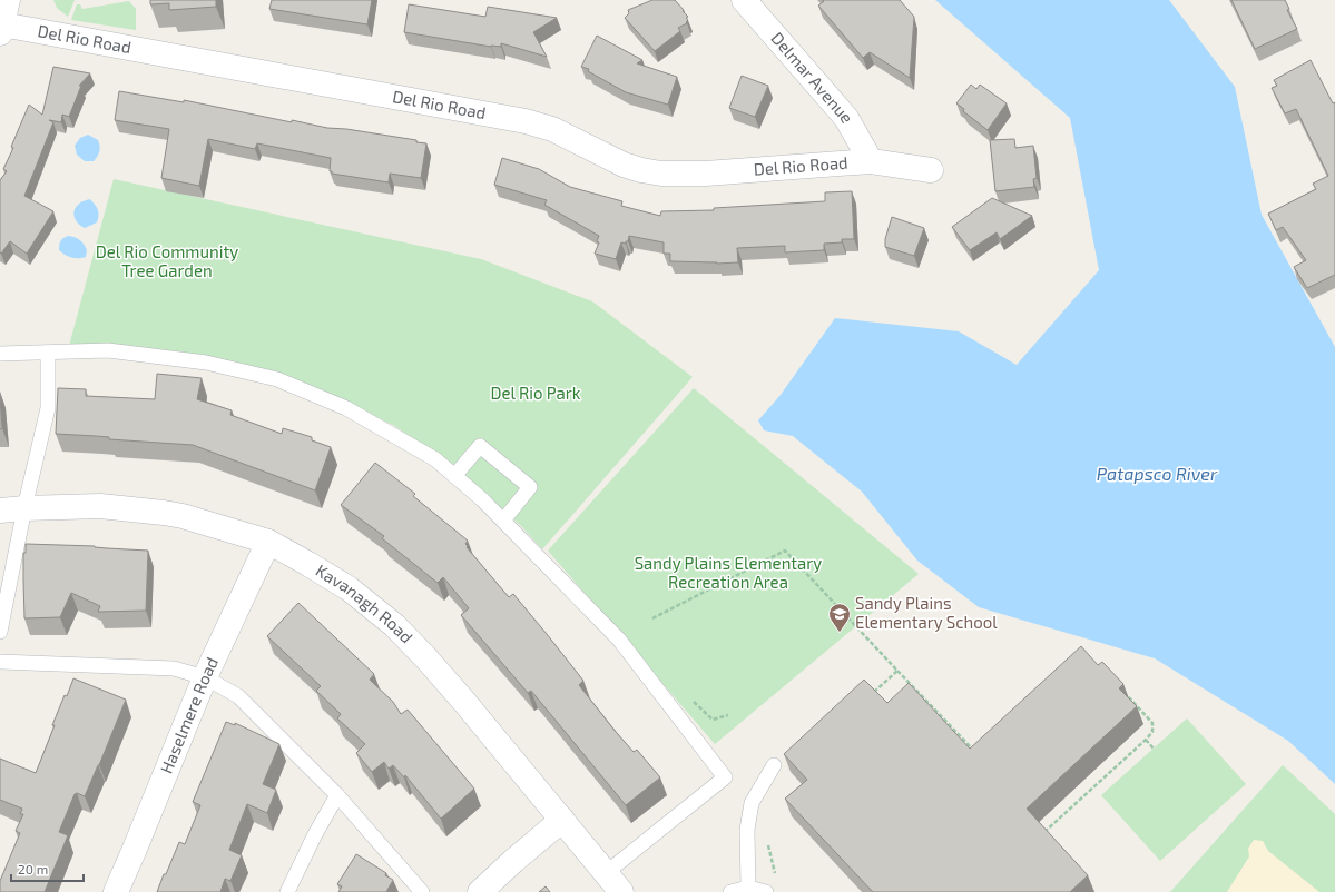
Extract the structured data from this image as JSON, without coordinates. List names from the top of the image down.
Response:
{
  "streets": {
    "street": [
      "Del Rio Road",
      "Delmar Avenue",
      "Kavanagh Road",
      "Haselmere Road"
    ]
  },
  "crossings": [
    ["Del Rio Road", "Delmar Avenue"],
    ["Kavanagh Road", "Haselmere Road"]
  ],
  "water": ["Patapsco River"],
  "parks": ["Del Rio Community Tree Garden", "Del Rio Park", "Sandy Plains Elementary Recreation Area"],
  "places": {
    "school or university": ["Sandy Plains Elementary School"]
  },
  "scale_bar": "20 m"
}
